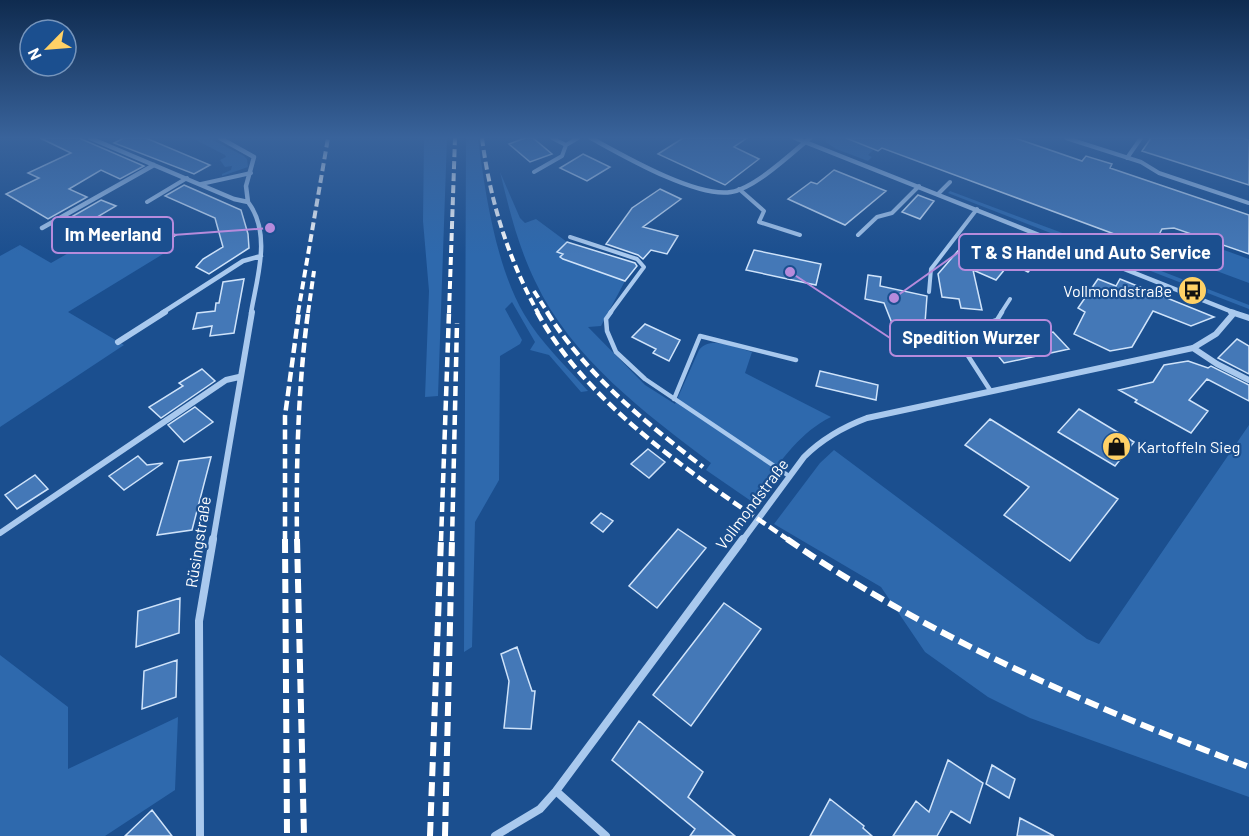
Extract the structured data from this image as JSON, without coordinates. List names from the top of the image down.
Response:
{
  "streets": {
    "street": ["Vollmondstraße", "Rüsingstraße"]
  },
  "places": {
    "other": ["Im Meerland", "Spedition Wurzer", "T & S Handel und Auto Service"],
    "bus stop": ["Vollmondstraße"],
    "shop": ["Kartoffeln Sieg"]
  },
  "north": "bottom left"
}
